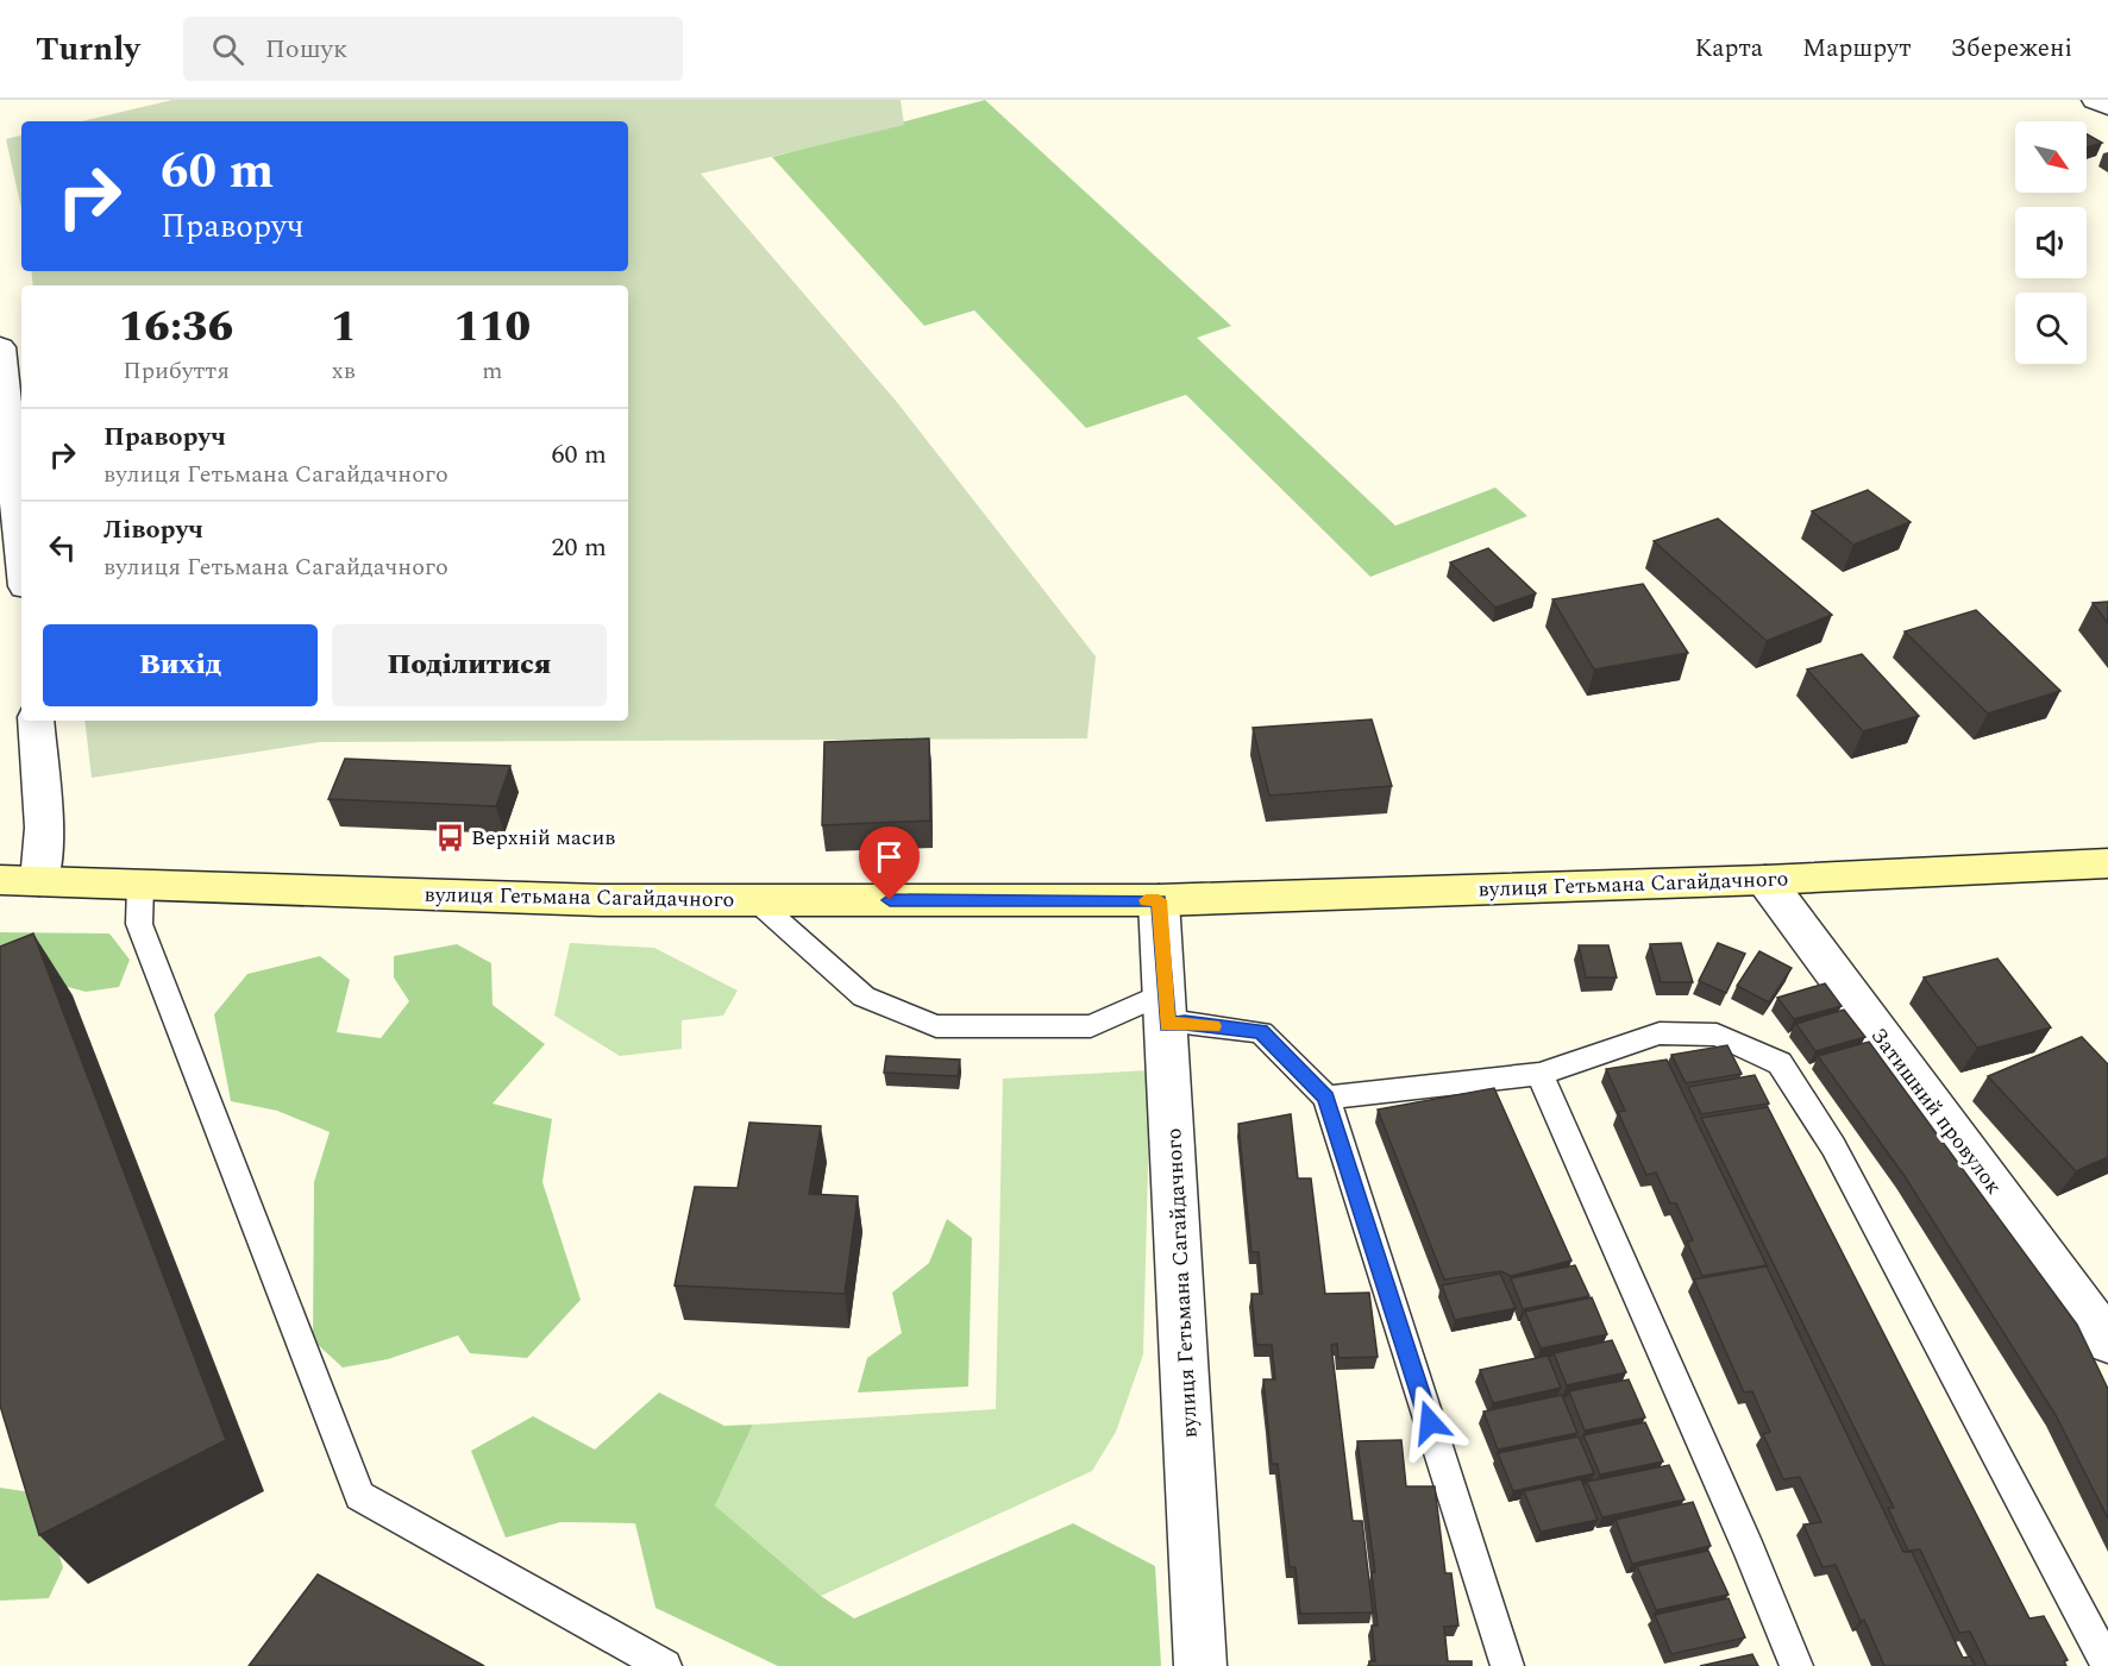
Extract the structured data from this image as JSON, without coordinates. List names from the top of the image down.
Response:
{
  "streets": {
    "main road": ["вулиця Гетьмана Сагайдачного"],
    "street": ["Затишний провулок"]
  },
  "crossings": [
    ["вулиця Гетьмана Сагайдачного", "Затишний провулок"]
  ],
  "places": {
    "bus stop": ["Верхній масив"]
  },
  "north": "bottom right",
  "page": {
    "header": "Turnly",
    "search": "Пошук",
    "nav": ["Карта", "Маршрут", "Збережені"],
    "turn": ["60 m", "Праворуч"],
    "eta": [
      "16:36",
      "Прибуття",
      "1",
      "хв",
      "110",
      "m"
    ],
    "list": [
      {
        "name": "Праворуч",
        "note": "вулиця Гетьмана Сагайдачного",
        "value": "60 m"
      },
      {
        "name": "Ліворуч",
        "note": "вулиця Гетьмана Сагайдачного",
        "value": "20 m"
      }
    ],
    "buttons": ["Вихід", "Поділитися"]
  }
}
